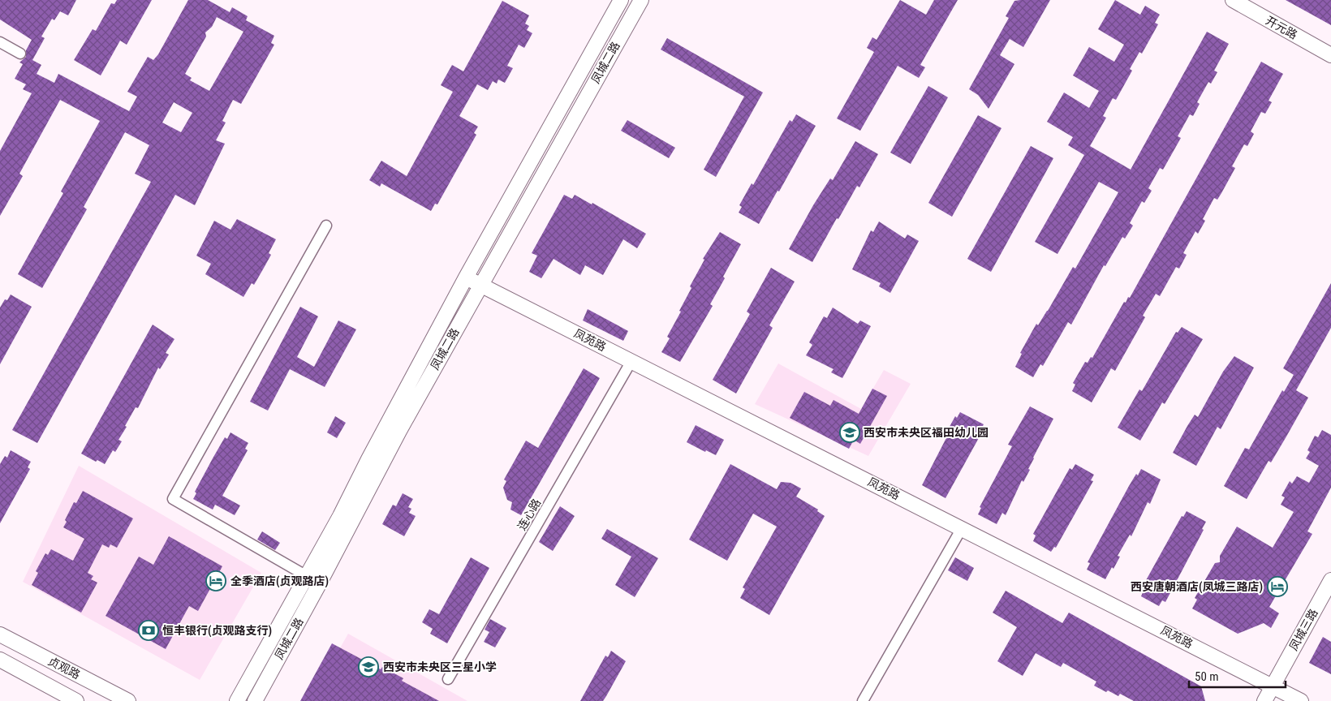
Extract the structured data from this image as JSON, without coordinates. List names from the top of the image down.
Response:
{
  "streets": {
    "main road": [
      "开元路",
      "凤城二路",
      "凤苑路",
      "凤城三路",
      "贞观路"
    ],
    "street": ["连心路"]
  },
  "crossings": [
    ["凤城二路", "凤苑路"],
    ["凤苑路", "连心路"],
    ["凤苑路", "凤城三路"]
  ],
  "places": {
    "school or university": ["西安市未央区福田幼儿园", "西安市未央区三星小学"],
    "hotel": ["全季酒店(贞观路店)", "西安唐朝酒店(凤城三路店)"],
    "bank": ["恒丰银行(贞观路支行)"]
  },
  "scale_bar": "50 m"
}
